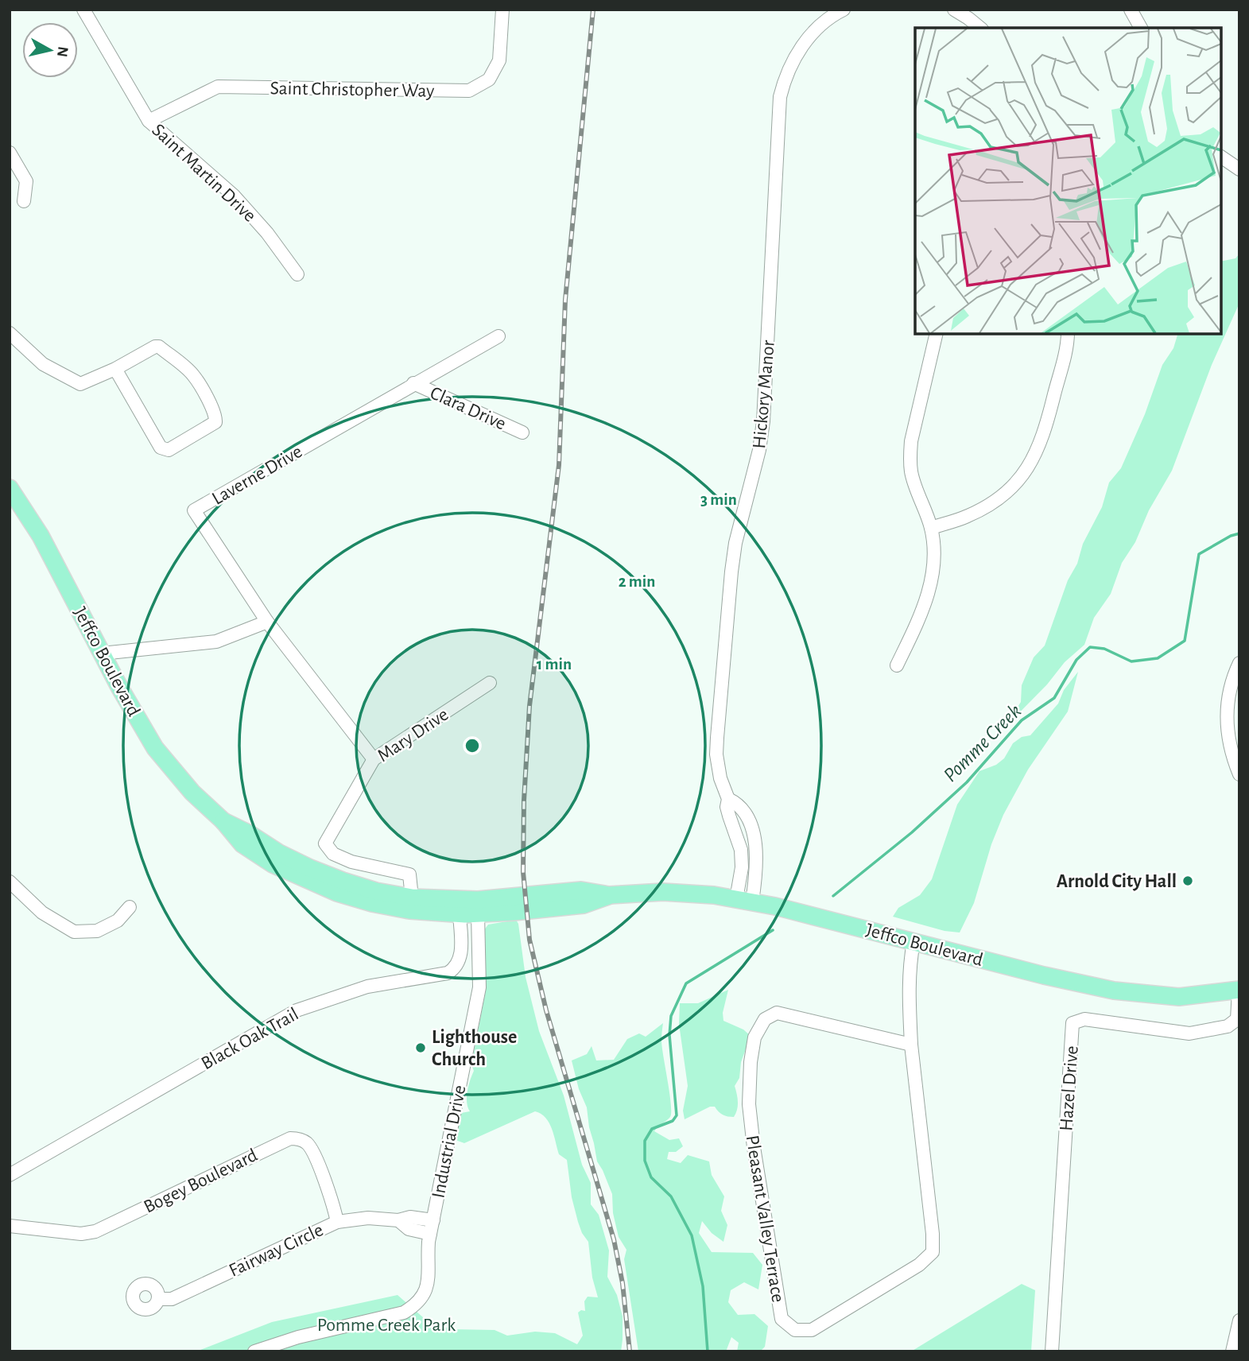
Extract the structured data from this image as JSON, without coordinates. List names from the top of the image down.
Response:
{
  "streets": {
    "main road": ["Jeffco Boulevard"],
    "street": [
      "Saint Christopher Way",
      "Saint Martin Drive",
      "Hickory Manor",
      "Clara Drive",
      "Laverne Drive",
      "Mary Drive",
      "Black Oak Trail",
      "Hazel Drive",
      "Industrial Drive",
      "Bogey Boulevard",
      "Pleasant Valley Terrace",
      "Fairway Circle"
    ]
  },
  "crossings": [
    ["Saint Christopher Way", "Saint Martin Drive"],
    ["Hickory Manor", "Jeffco Boulevard"],
    ["Clara Drive", "Laverne Drive"],
    ["Laverne Drive", "Mary Drive"],
    ["Jeffco Boulevard", "Mary Drive"],
    ["Jeffco Boulevard", "Black Oak Trail"],
    ["Jeffco Boulevard", "Hazel Drive"],
    ["Jeffco Boulevard", "Industrial Drive"],
    ["Jeffco Boulevard", "Pleasant Valley Terrace"],
    ["Industrial Drive", "Fairway Circle"],
    ["Bogey Boulevard", "Fairway Circle"]
  ],
  "water": ["Pomme Creek"],
  "parks": ["Pomme Creek Park"],
  "places": ["Arnold City Hall", "Lighthouse Church"],
  "north": "right",
  "rings": ["3 min", "2 min", "1 min"]
}
